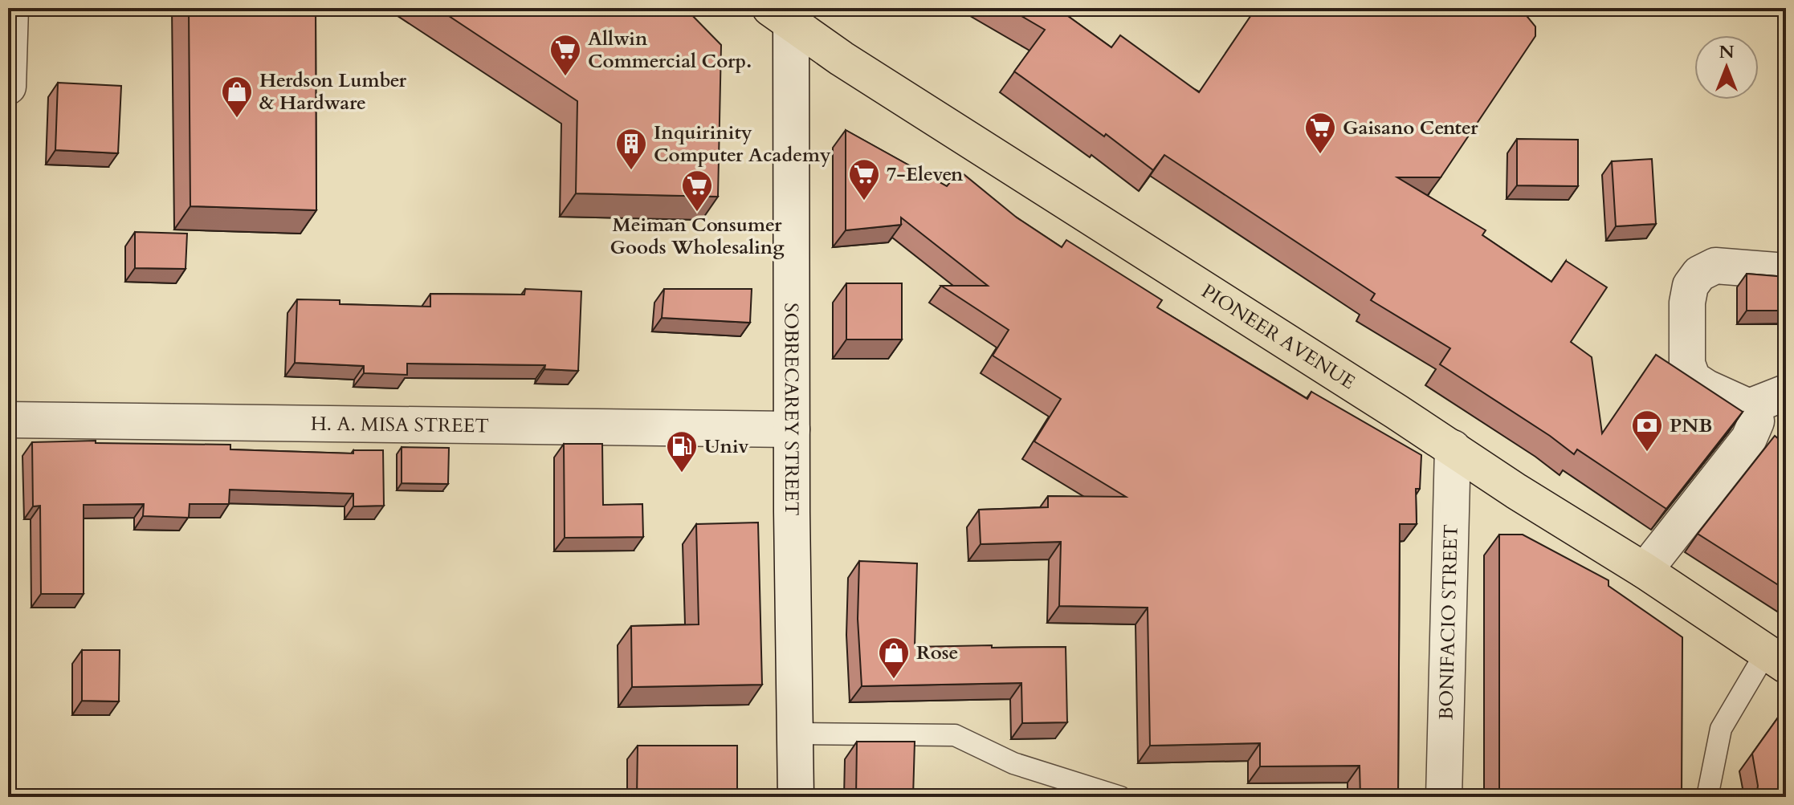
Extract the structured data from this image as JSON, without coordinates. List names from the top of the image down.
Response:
{
  "streets": {
    "highway": ["PIONEER AVENUE"],
    "street": ["SOBRECAREY STREET", "H. A. MISA STREET", "BONIFACIO STREET"]
  },
  "crossings": [
    ["PIONEER AVENUE", "SOBRECAREY STREET"],
    ["PIONEER AVENUE", "BONIFACIO STREET"],
    ["SOBRECAREY STREET", "H. A. MISA STREET"]
  ],
  "places": {
    "supermarket": [
      "Allwin Commercial Corp.",
      "Gaisano Center",
      "7-Eleven",
      "Meiman Consumer Goods Wholesaling"
    ],
    "shop": ["Herdson Lumber & Hardware", "Rose"],
    "building": ["Inquirinity Computer Academy"],
    "bank": ["PNB"],
    "fuel station": ["Univ"]
  },
  "north": "top"
}
